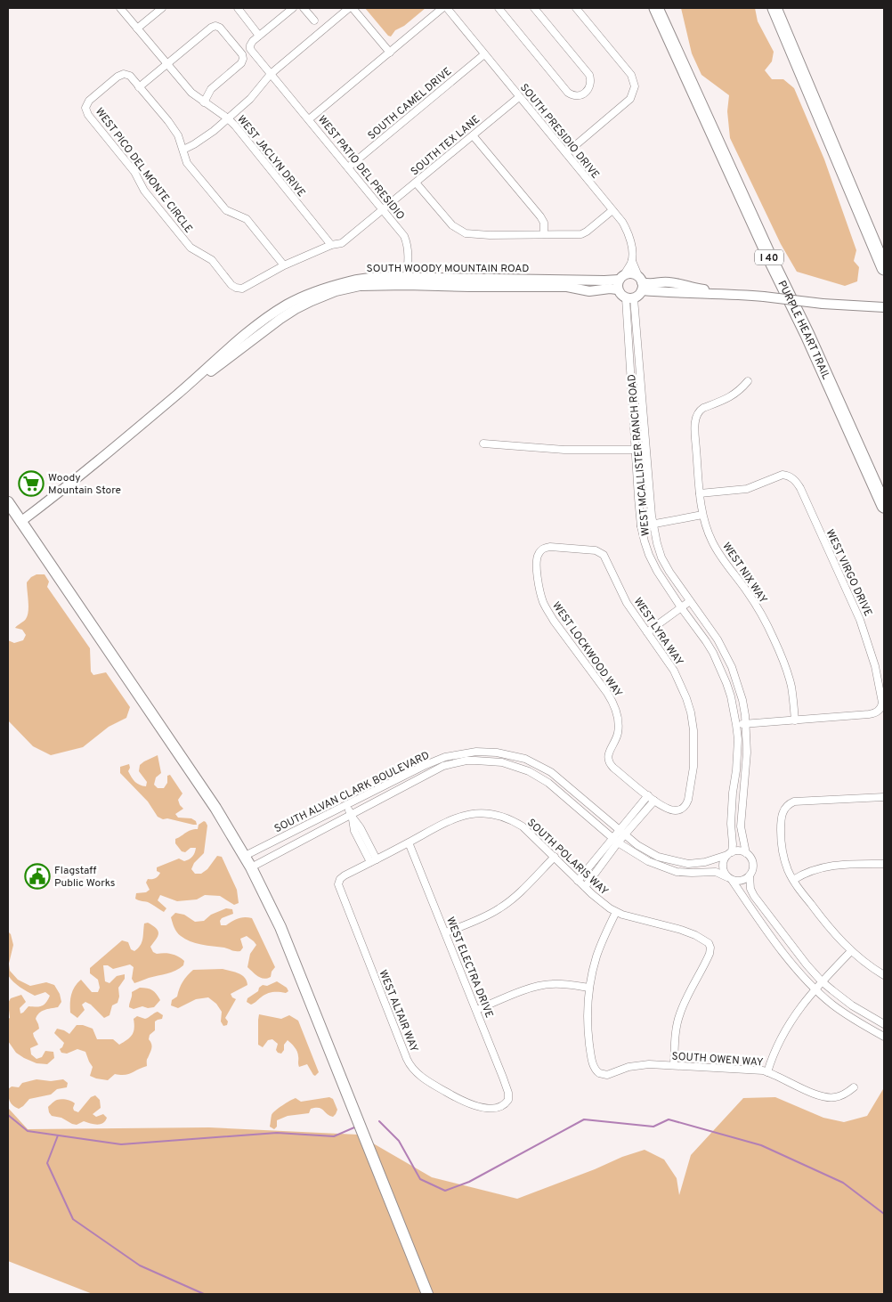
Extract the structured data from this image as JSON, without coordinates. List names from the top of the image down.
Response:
{
  "streets": {
    "highway": ["I 40", "PURPLE HEART TRAIL"],
    "street": [
      "SOUTH CAMEL DRIVE",
      "SOUTH PRESIDIO DRIVE",
      "SOUTH TEX LANE",
      "WEST JACLYN DRIVE",
      "WEST PATIO DEL PRESIDIO",
      "WEST PICO DEL MONTE CIRCLE",
      "SOUTH WOODY MOUNTAIN ROAD",
      "WEST MCALLISTER RANCH ROAD",
      "WEST NIX WAY",
      "WEST VIRGO DRIVE",
      "WEST LYRA WAY",
      "WEST LOCKWOOD WAY",
      "SOUTH ALVAN CLARK BOULEVARD",
      "SOUTH POLARIS WAY",
      "WEST ELECTRA DRIVE",
      "WEST ALTAIR WAY",
      "SOUTH OWEN WAY"
    ]
  },
  "crossings": [
    ["SOUTH CAMEL DRIVE", "SOUTH PRESIDIO DRIVE"],
    ["SOUTH CAMEL DRIVE", "WEST PATIO DEL PRESIDIO"],
    ["SOUTH PRESIDIO DRIVE", "SOUTH TEX LANE"],
    ["SOUTH TEX LANE", "WEST PATIO DEL PRESIDIO"],
    ["SOUTH TEX LANE", "WEST PICO DEL MONTE CIRCLE"],
    ["WEST JACLYN DRIVE", "WEST PICO DEL MONTE CIRCLE"],
    ["WEST PATIO DEL PRESIDIO", "WEST PICO DEL MONTE CIRCLE"],
    ["WEST PATIO DEL PRESIDIO", "SOUTH WOODY MOUNTAIN ROAD"],
    ["SOUTH WOODY MOUNTAIN ROAD", "WEST MCALLISTER RANCH ROAD"],
    ["WEST MCALLISTER RANCH ROAD", "WEST VIRGO DRIVE"],
    ["WEST MCALLISTER RANCH ROAD", "SOUTH ALVAN CLARK BOULEVARD"],
    ["WEST NIX WAY", "WEST VIRGO DRIVE"],
    ["WEST LYRA WAY", "WEST LOCKWOOD WAY"],
    ["SOUTH POLARIS WAY", "WEST ELECTRA DRIVE"],
    ["SOUTH POLARIS WAY", "WEST ALTAIR WAY"],
    ["SOUTH POLARIS WAY", "SOUTH OWEN WAY"],
    ["WEST ELECTRA DRIVE", "WEST ALTAIR WAY"]
  ],
  "places": {
    "supermarket": ["Woody Mountain Store"],
    "public building": ["Flagstaff Public Works"]
  }
}
